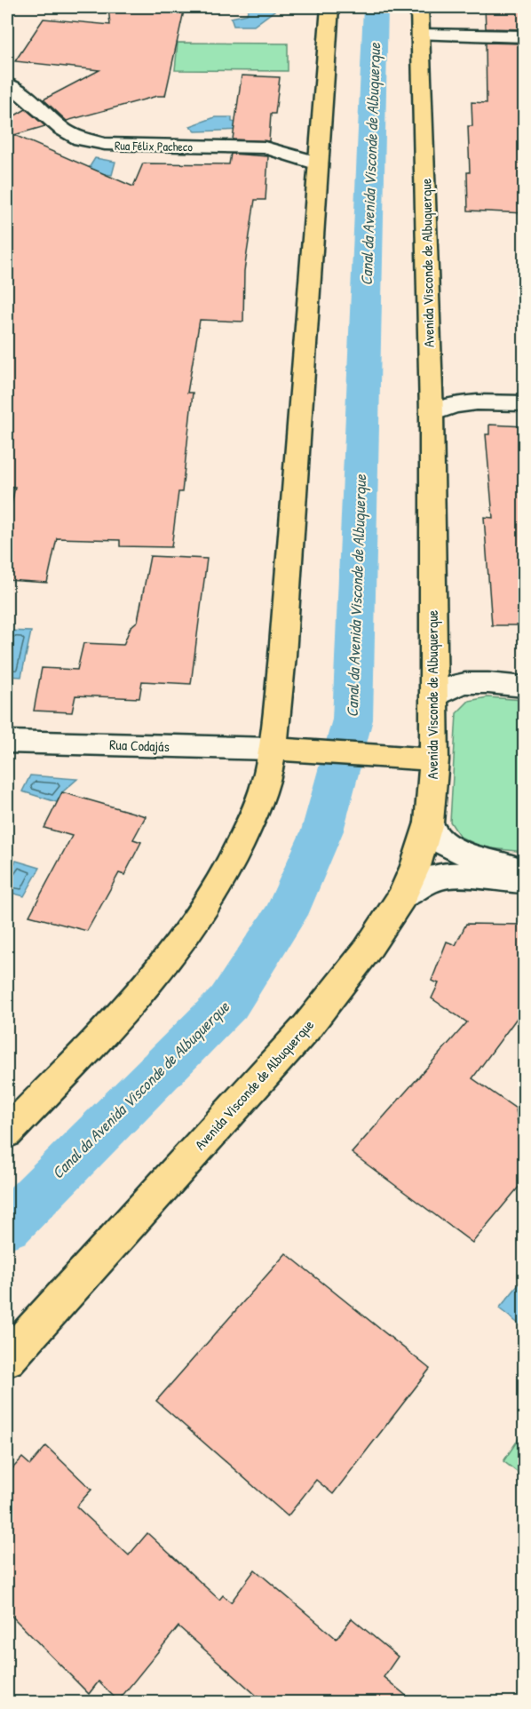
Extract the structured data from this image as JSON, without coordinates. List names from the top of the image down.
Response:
{
  "streets": {
    "main road": ["Avenida Visconde de Albuquerque"],
    "street": ["Rua Félix Pacheco", "Rua Codajás"]
  },
  "water": ["Canal da Avenida Visconde de Albuquerque"]
}
